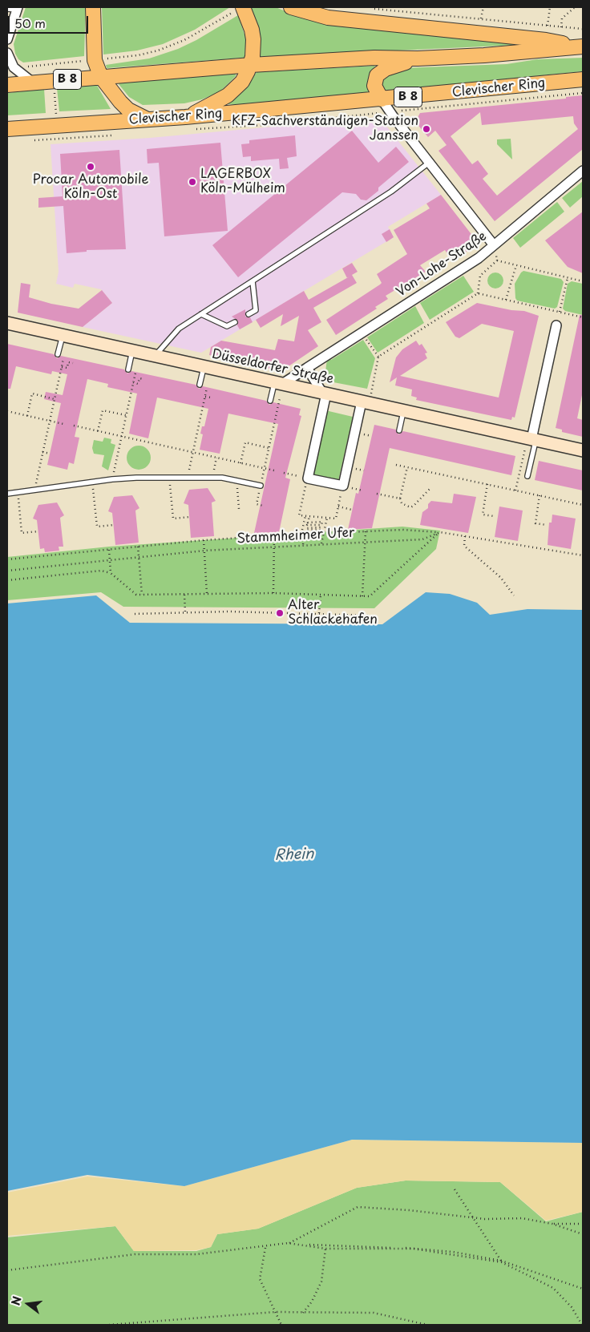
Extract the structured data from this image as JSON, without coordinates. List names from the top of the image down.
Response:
{
  "streets": {
    "main road": ["B 8", "Clevischer Ring"],
    "street": ["Von-Lohe-Straße", "Düsseldorfer Straße"],
    "path": ["Stammheimer Ufer"]
  },
  "crossings": [
    ["B 8", "Clevischer Ring"],
    ["Von-Lohe-Straße", "Düsseldorfer Straße"]
  ],
  "water": ["Rhein"],
  "places": [
    "KFZ-Sachverständigen-Station Janssen",
    "Procar Automobile Köln-Ost",
    "LAGERBOX Köln-Mülheim",
    "Alter Schlackehafen"
  ],
  "scale_bar": "50 m",
  "north": "left"
}
